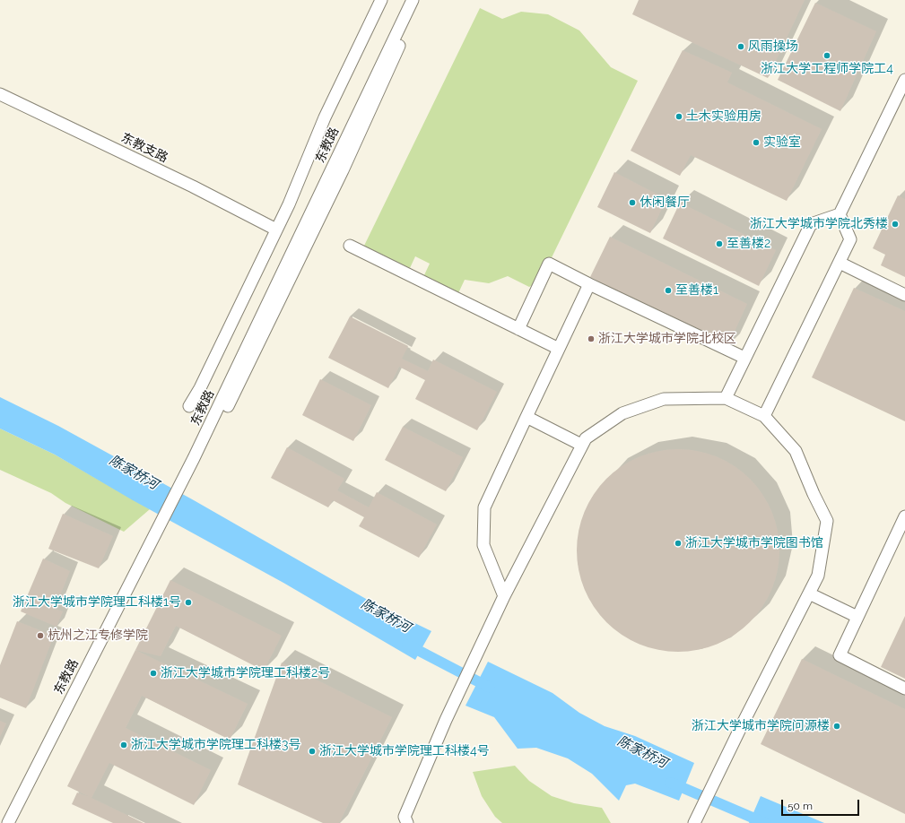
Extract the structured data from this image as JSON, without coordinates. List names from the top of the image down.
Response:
{
  "streets": {
    "street": ["东教路", "东教支路"]
  },
  "water": ["陈家桥河"],
  "places": [
    "风雨操场",
    "浙江大学工程师学院工4",
    "土木实验用房",
    "实验室",
    "休闲餐厅",
    "浙江大学城市学院北秀楼",
    "至善楼2",
    "至善楼1",
    "浙江大学城市学院北校区",
    "浙江大学城市学院图书馆",
    "浙江大学城市学院理工科楼1号",
    "杭州之江专修学院",
    "浙江大学城市学院理工科楼2号",
    "浙江大学城市学院问源楼",
    "浙江大学城市学院理工科楼3号",
    "浙江大学城市学院理工科楼4号"
  ],
  "scale_bar": "50 m"
}
